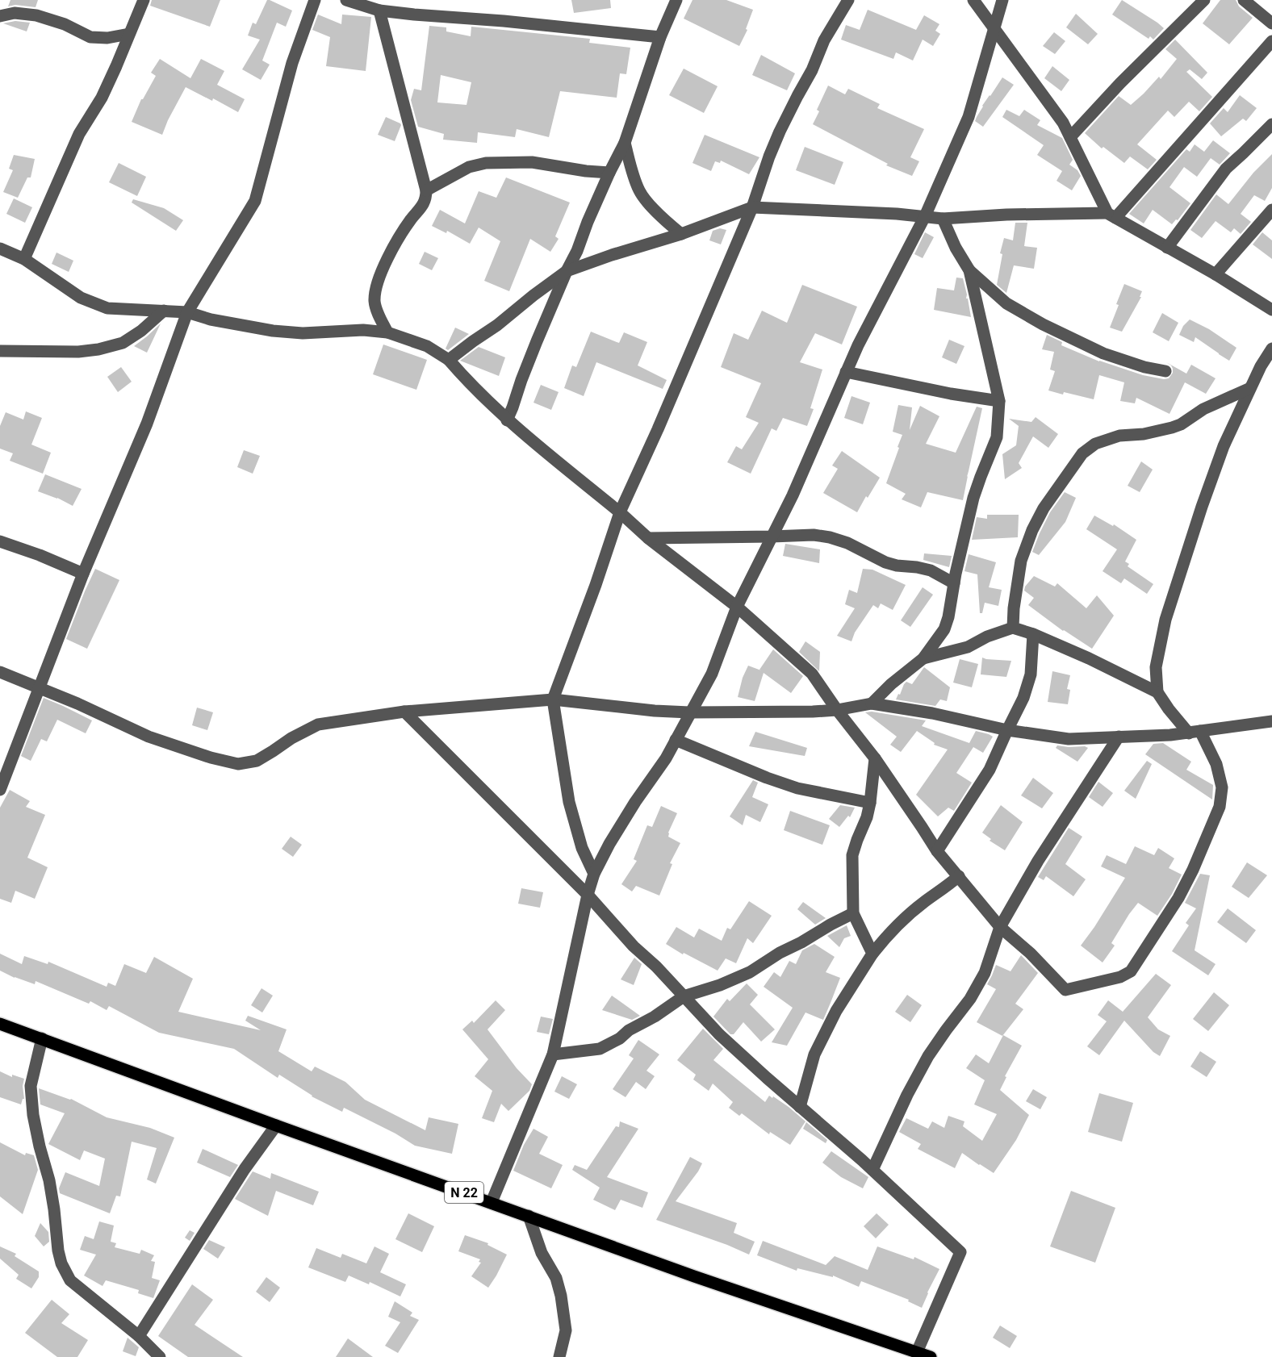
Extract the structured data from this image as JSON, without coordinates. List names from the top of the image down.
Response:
{
  "streets": {
    "main road": ["N 22"]
  }
}
